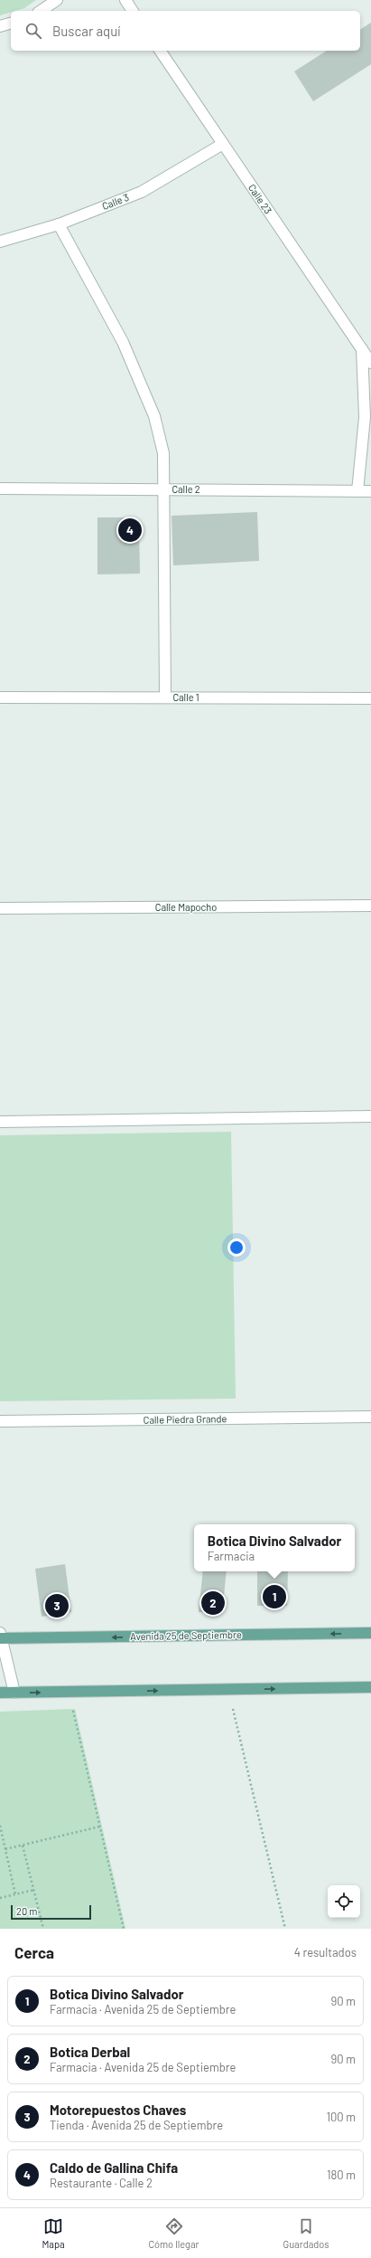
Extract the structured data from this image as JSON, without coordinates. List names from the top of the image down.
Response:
{
  "streets": {
    "main road": ["Avenida 25 de Septiembre"],
    "street": [
      "Calle 23",
      "Calle 3",
      "Calle 2",
      "Calle 1",
      "Calle Mapocho",
      "Calle Piedra Grande"
    ]
  },
  "crossings": [
    ["Calle 23", "Calle 3"]
  ],
  "scale_bar": "20 m",
  "page": {
    "search": "Buscar aquí",
    "pins": [
      "4",
      "1",
      "2",
      "3"
    ],
    "popup": ["Botica Divino Salvador", "Farmacia"],
    "scale": "20 m",
    "heading": ["Cerca", "4 resultados"],
    "list": [
      {
        "mark": "1",
        "name": "Botica Divino Salvador",
        "note": "Farmacia · Avenida 25 de Septiembre",
        "value": "90 m"
      },
      {
        "mark": "2",
        "name": "Botica Derbal",
        "note": "Farmacia · Avenida 25 de Septiembre",
        "value": "90 m"
      },
      {
        "mark": "3",
        "name": "Motorepuestos Chaves",
        "note": "Tienda · Avenida 25 de Septiembre",
        "value": "100 m"
      },
      {
        "mark": "4",
        "name": "Caldo de Gallina Chifa",
        "note": "Restaurante · Calle 2",
        "value": "180 m"
      }
    ],
    "nav": ["Mapa", "Cómo llegar", "Guardados"]
  }
}
